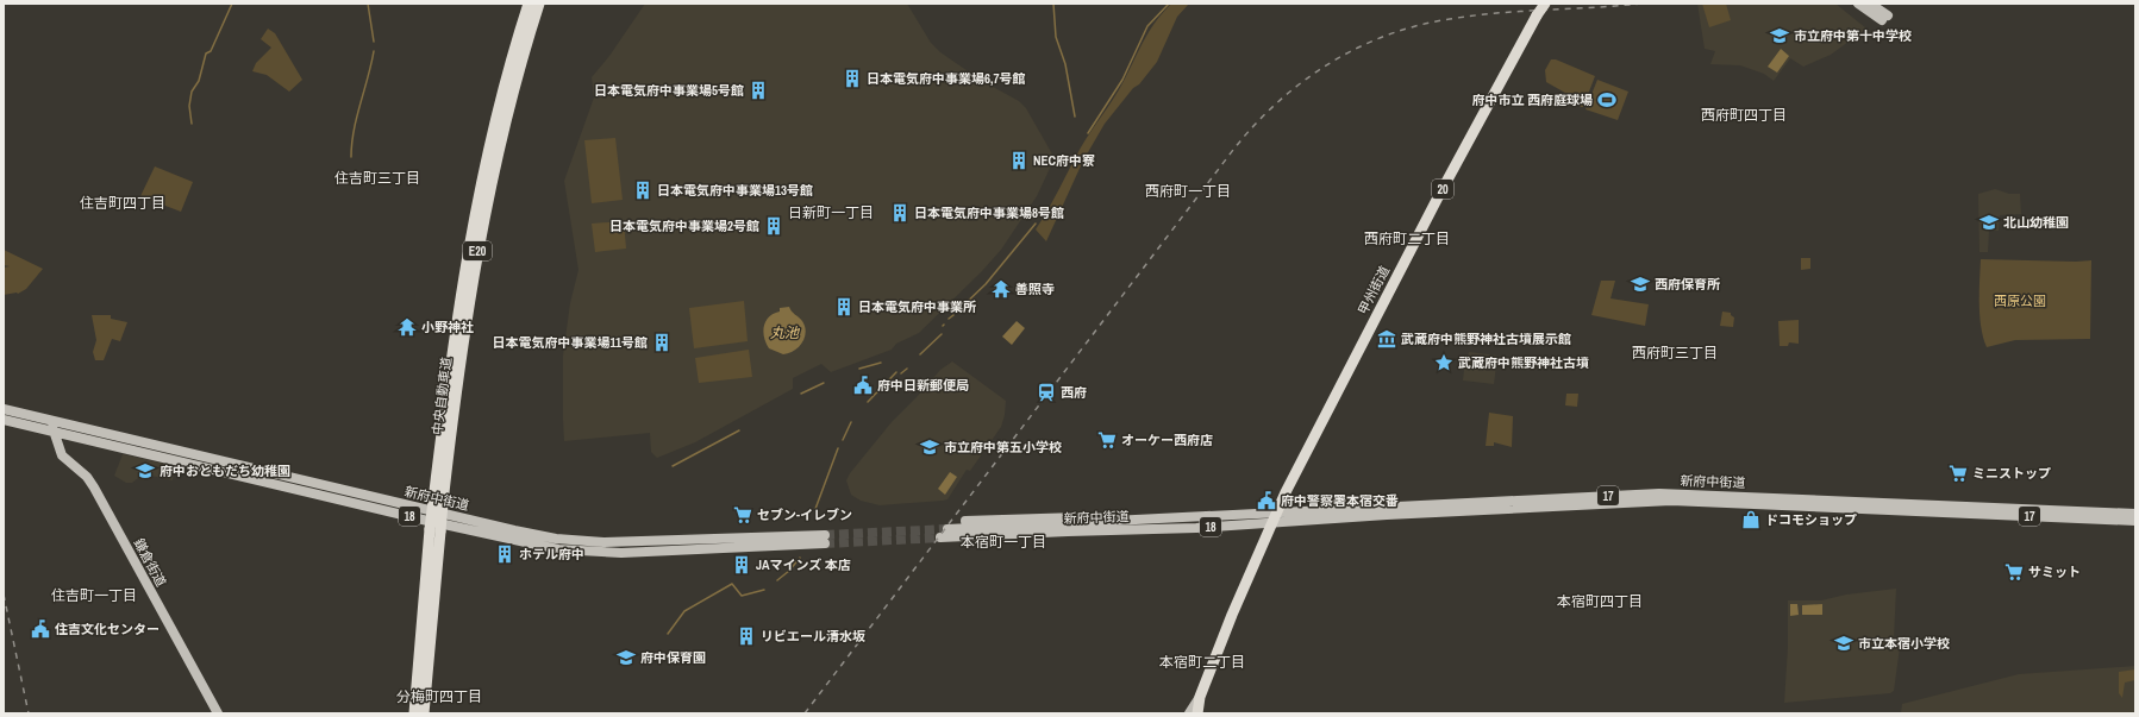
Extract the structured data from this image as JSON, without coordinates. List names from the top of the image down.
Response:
{
  "streets": {
    "highway": [
      "20",
      "E20",
      "甲州街道",
      "中央自動車道"
    ],
    "main road": [
      "新府中街道",
      "17",
      "18",
      "鎌倉街道"
    ]
  },
  "crossings": [
    ["20", "甲州街道"],
    ["20", "新府中街道"],
    ["甲州街道", "新府中街道"],
    ["新府中街道", "18"],
    ["新府中街道", "鎌倉街道"],
    ["18", "鎌倉街道"]
  ],
  "districts": [
    "西府町四丁目",
    "住吉町三丁目",
    "西府町一丁目",
    "住吉町四丁目",
    "日新町一丁目",
    "西府町二丁目",
    "西府町三丁目",
    "本宿町一丁目",
    "住吉町一丁目",
    "本宿町四丁目",
    "本宿町二丁目",
    "分梅町四丁目"
  ],
  "water": ["丸池"],
  "parks": ["西原公園"],
  "places": {
    "school or university": [
      "市立府中第十中学校",
      "北山幼稚園",
      "西府保育所",
      "市立府中第五小学校",
      "府中おともだち幼稚園",
      "市立本宿小学校",
      "府中保育園"
    ],
    "building": [
      "日本電気府中事業場6,7号館",
      "日本電気府中事業場5号館",
      "NEC府中寮",
      "日本電気府中事業場13号館",
      "日本電気府中事業場8号館",
      "日本電気府中事業場2号館",
      "日本電気府中事業所",
      "日本電気府中事業場11号館",
      "ホテル府中",
      "JAマインズ 本店",
      "リビエール清水坂"
    ],
    "sports": ["府中市立 西府庭球場"],
    "temple": ["善照寺", "小野神社"],
    "museum": ["武蔵府中熊野神社古墳展示館"],
    "place": ["武蔵府中熊野神社古墳"],
    "public building": ["府中日新郵便局", "府中警察署本宿交番", "住吉文化センター"],
    "station": ["西府"],
    "supermarket": [
      "オーケー西府店",
      "ミニストップ",
      "セブン-イレブン",
      "サミット"
    ],
    "shop": ["ドコモショップ"]
  }
}
